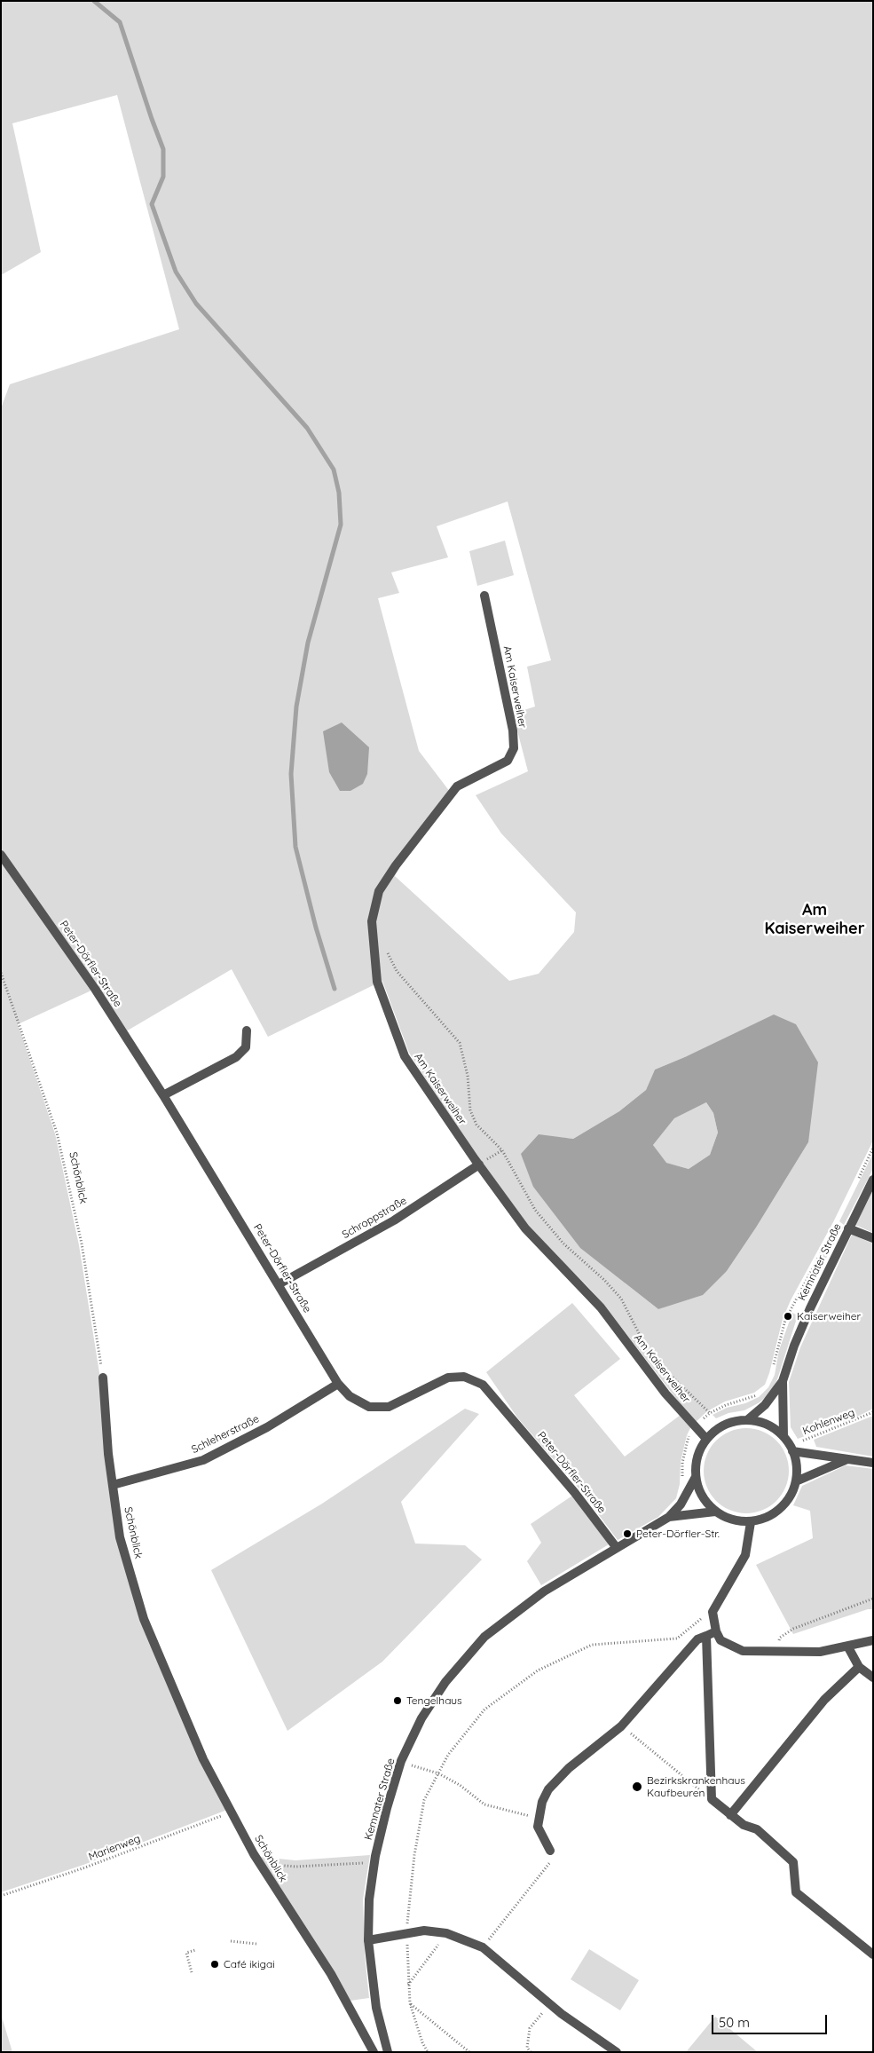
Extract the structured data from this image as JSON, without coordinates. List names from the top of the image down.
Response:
{
  "streets": {
    "street": [
      "Am Kaiserweiher",
      "Peter-Dörfler-Straße",
      "Schönblick",
      "Schroppstraße",
      "Kemnater Straße",
      "Schleherstraße"
    ],
    "path": ["Kohlenweg", "Marienweg"]
  },
  "crossings": [
    ["Am Kaiserweiher", "Schroppstraße"],
    ["Am Kaiserweiher", "Kemnater Straße"],
    ["Am Kaiserweiher", "Kohlenweg"],
    ["Peter-Dörfler-Straße", "Schroppstraße"],
    ["Peter-Dörfler-Straße", "Kemnater Straße"],
    ["Peter-Dörfler-Straße", "Schleherstraße"],
    ["Schönblick", "Schleherstraße"],
    ["Schönblick", "Marienweg"],
    ["Kemnater Straße", "Kohlenweg"]
  ],
  "districts": ["Am Kaiserweiher"],
  "places": [
    "Kaiserweiher",
    "Peter-Dörfler-Str.",
    "Tengelhaus",
    "Bezirkskrankenhaus Kaufbeuren",
    "Café ikigai"
  ],
  "scale_bar": "50 m"
}
